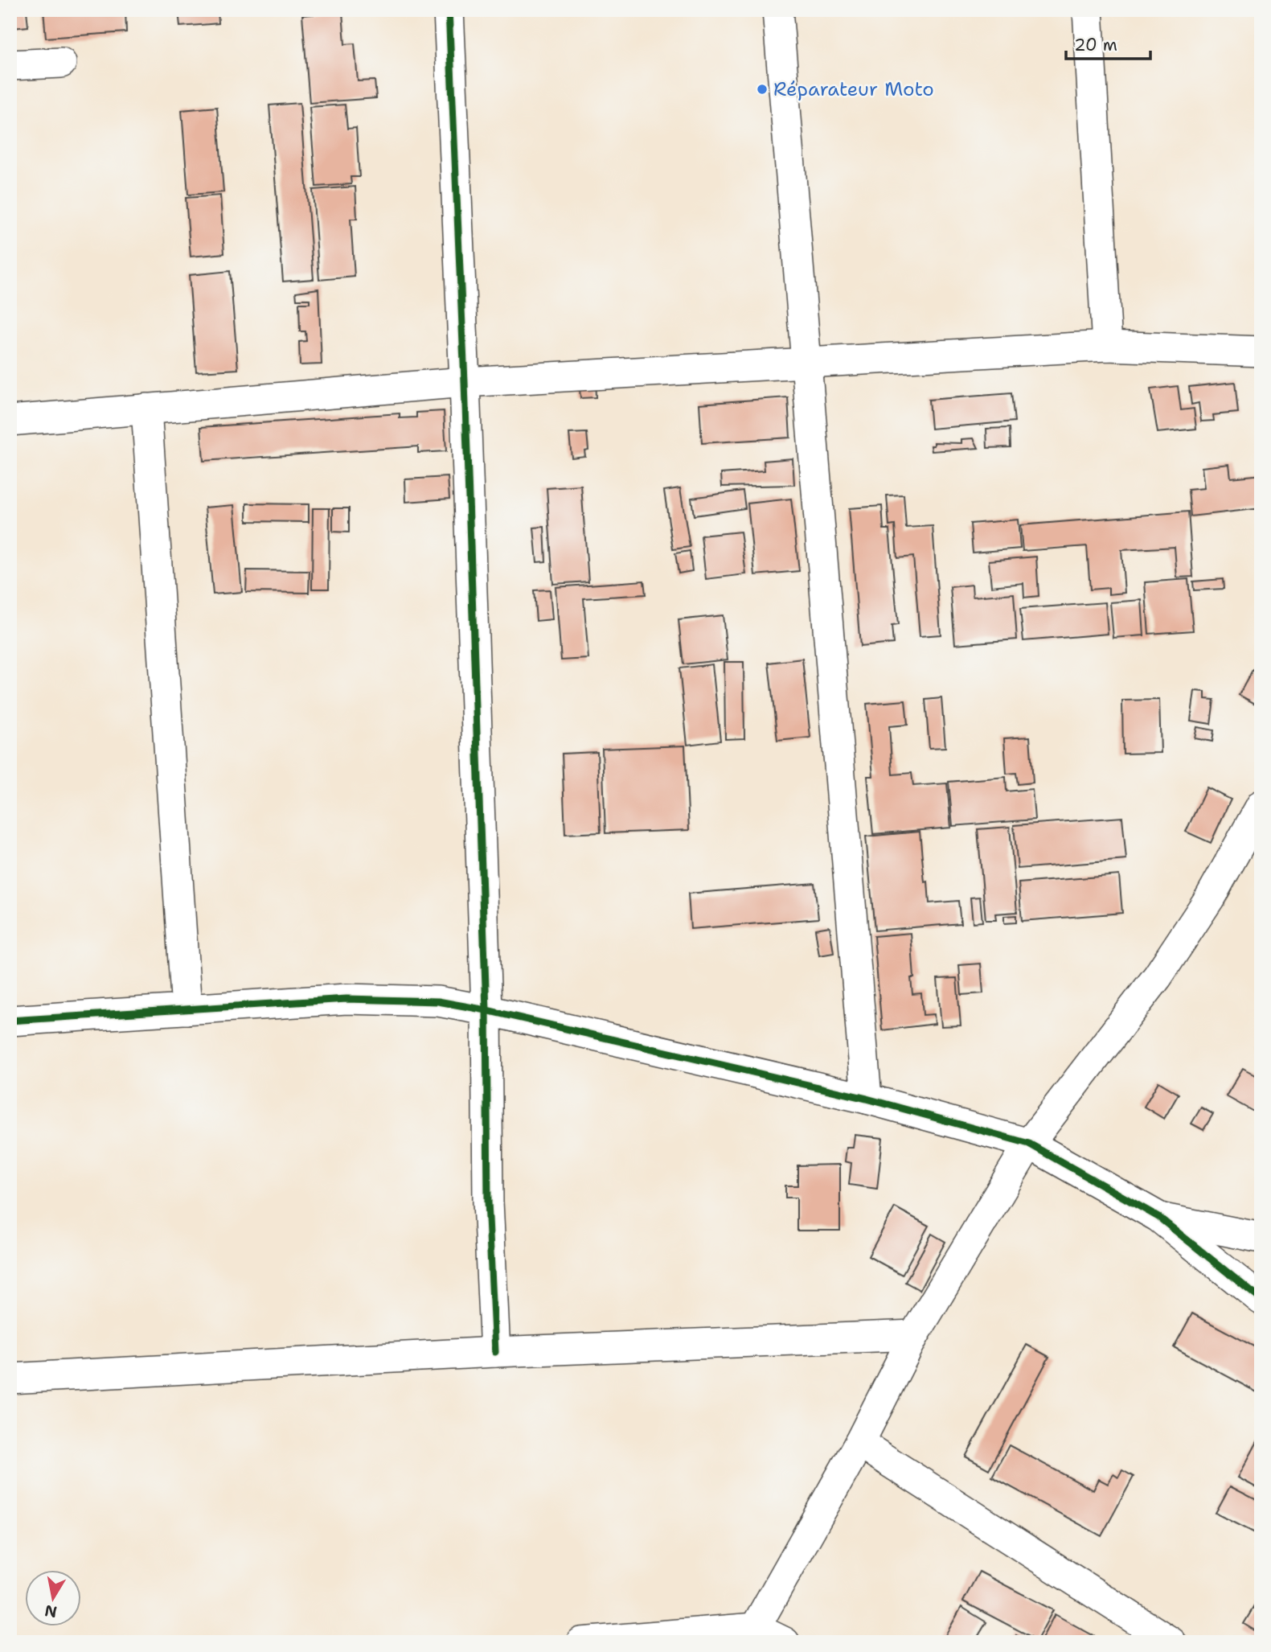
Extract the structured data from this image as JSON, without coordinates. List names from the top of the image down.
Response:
{
  "places": ["Réparateur Moto"],
  "scale_bar": "20 m",
  "north": "bottom"
}
